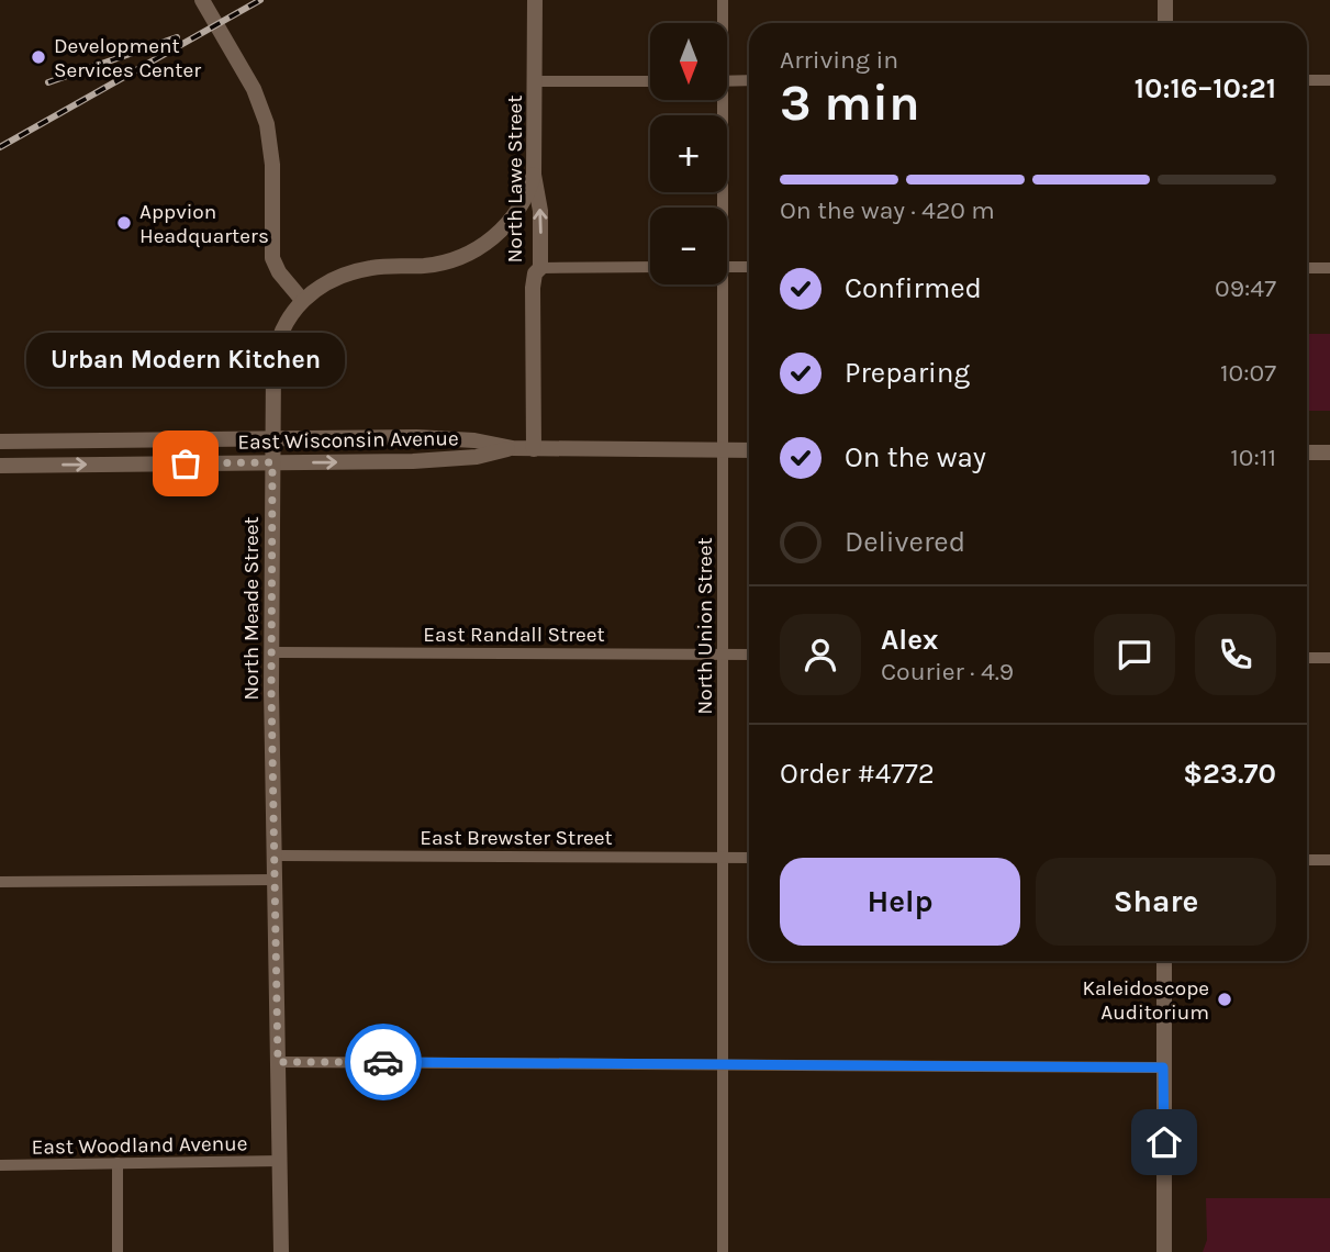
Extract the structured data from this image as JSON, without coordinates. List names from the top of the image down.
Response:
{
  "streets": {
    "main road": ["North Lawe Street", "East Wisconsin Avenue", "North Meade Street"],
    "street": [
      "North Union Street",
      "East Randall Street",
      "East Brewster Street",
      "East Woodland Avenue"
    ]
  },
  "crossings": [
    ["North Lawe Street", "East Wisconsin Avenue"],
    ["East Wisconsin Avenue", "North Meade Street"],
    ["East Wisconsin Avenue", "North Union Street"],
    ["North Meade Street", "East Randall Street"],
    ["North Meade Street", "East Brewster Street"],
    ["North Meade Street", "East Woodland Avenue"],
    ["North Union Street", "East Randall Street"],
    ["North Union Street", "East Brewster Street"]
  ],
  "places": [
    "Development Services Center",
    "Appvion Headquarters",
    "Urban Modern Kitchen",
    "Kaleidoscope Auditorium"
  ],
  "north": "bottom",
  "page": {
    "map_buttons": ["+", "−"],
    "heading": ["3 min", "Arriving in", "10:16–10:21"],
    "panel": [
      "Alex",
      "Courier · 4.9",
      "Order #4772",
      "$23.70"
    ],
    "bar": "On the way · 420 m",
    "list": [
      ["Confirmed", "09:47"],
      ["Preparing", "10:07"],
      ["On the way", "10:11"],
      "Delivered"
    ],
    "bubble": "Urban Modern Kitchen",
    "buttons": ["Help", "Share"]
  }
}
